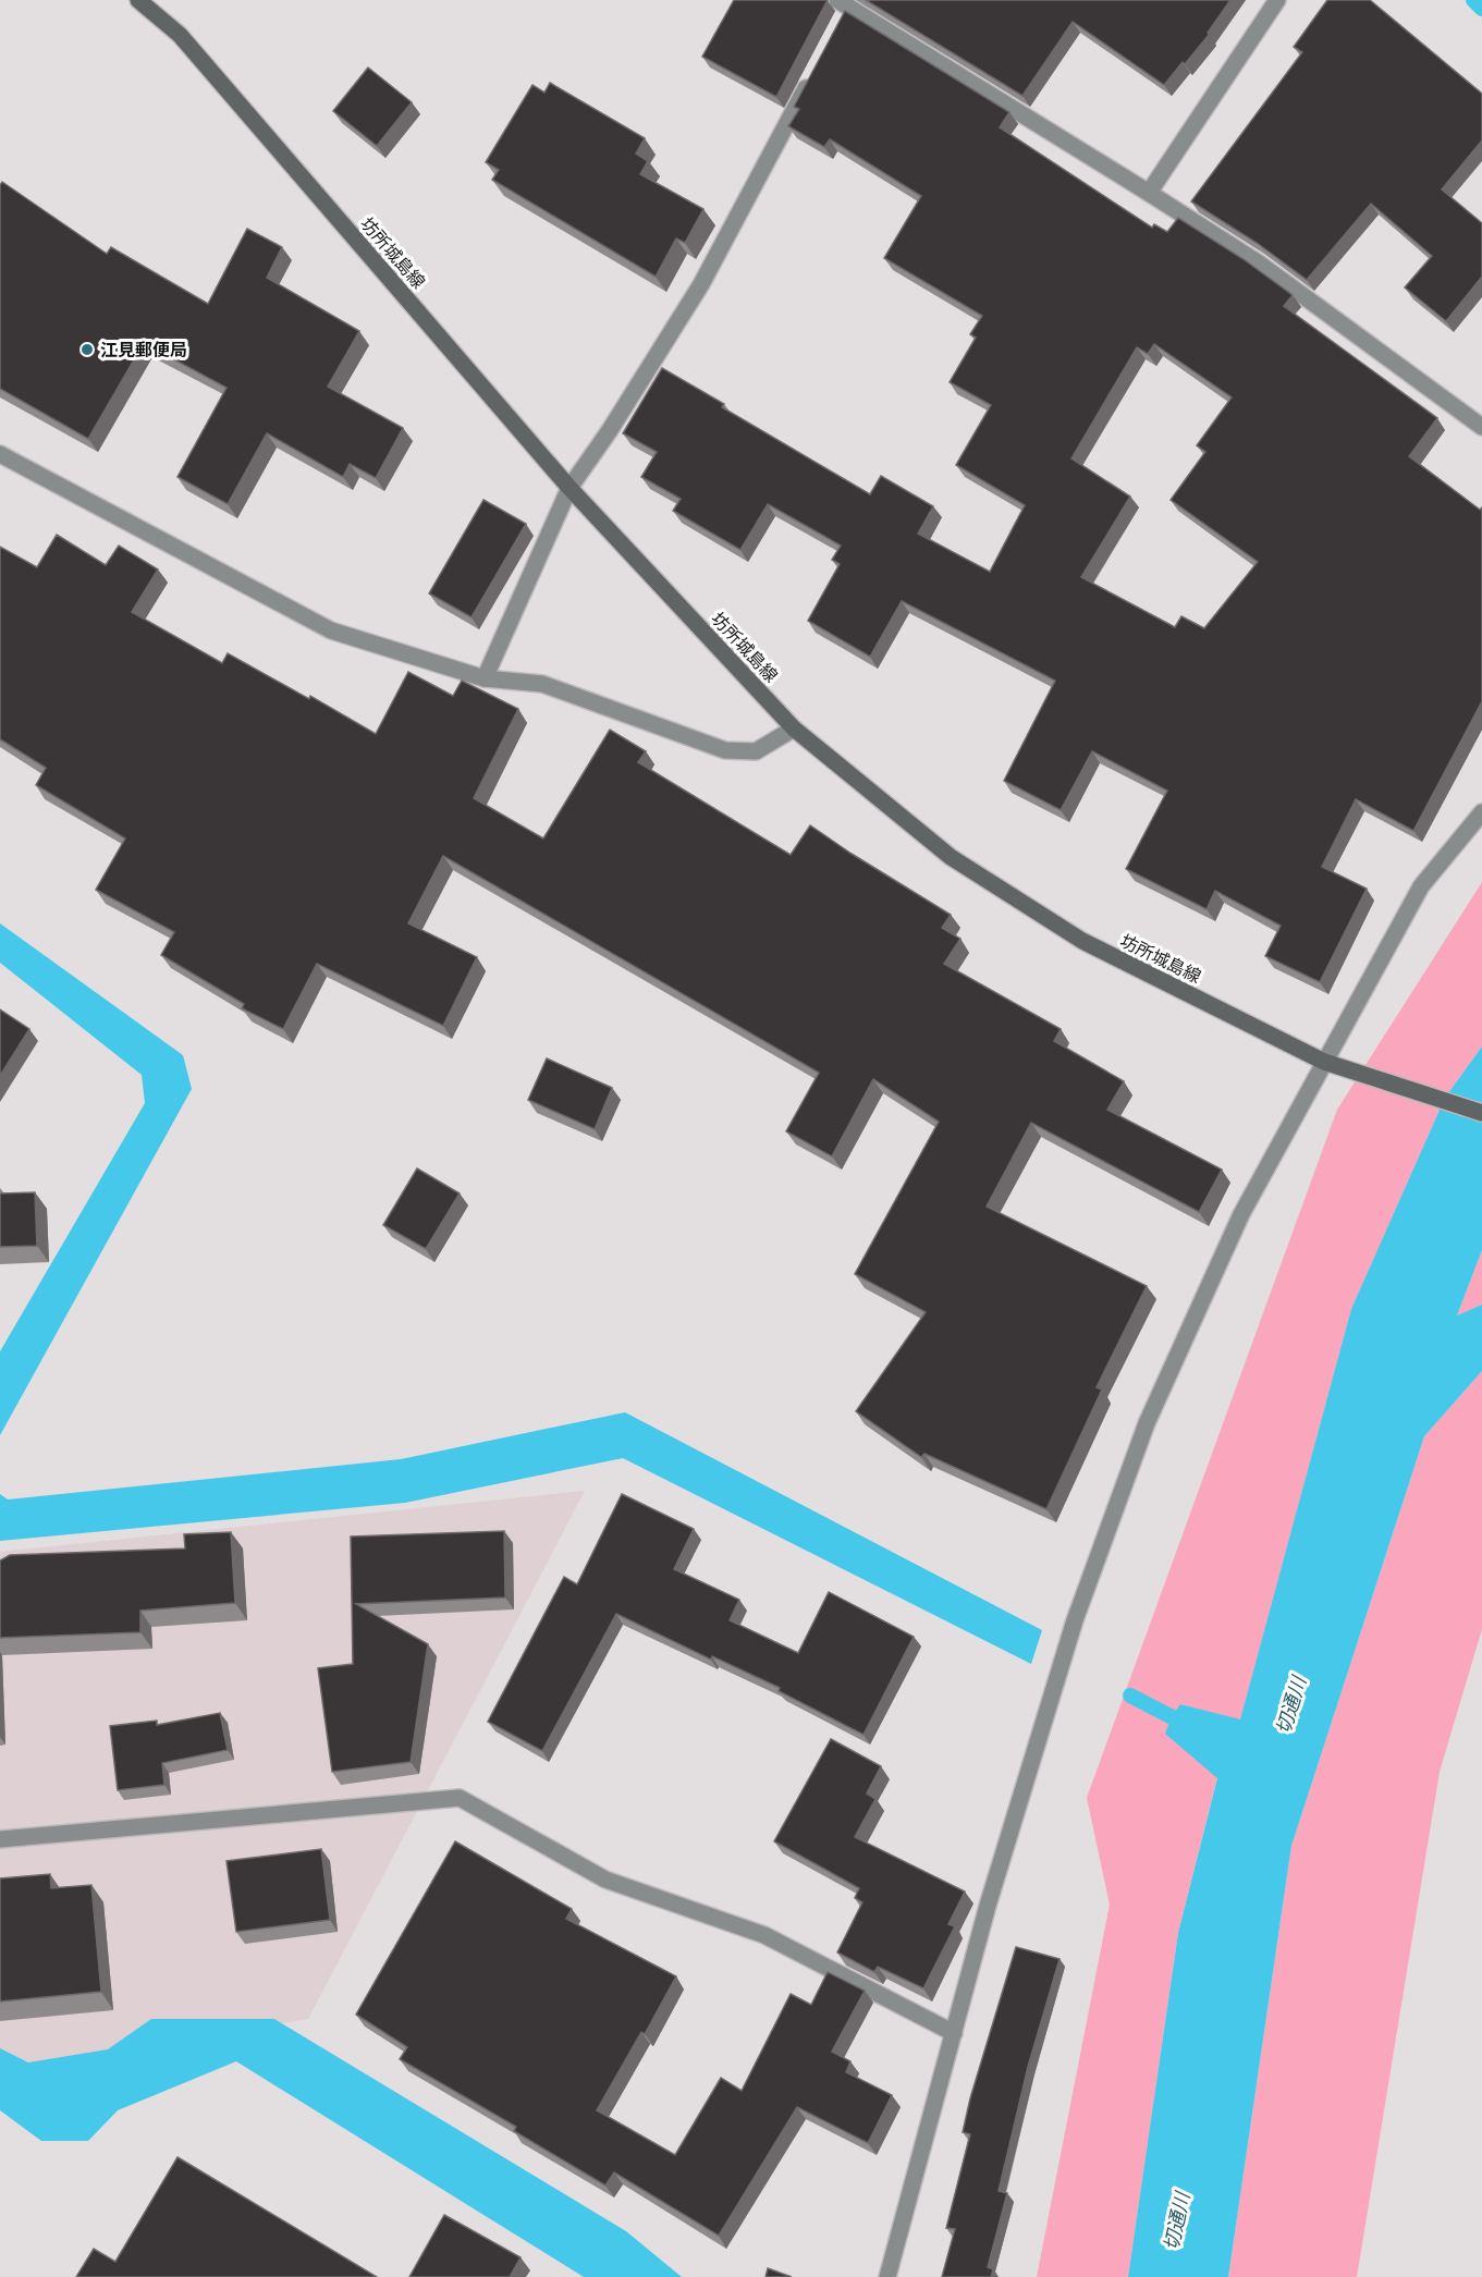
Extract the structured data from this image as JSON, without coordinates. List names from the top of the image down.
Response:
{
  "streets": {
    "main road": ["坊所城島線"]
  },
  "water": ["切通川"],
  "places": ["江見郵便局"]
}
